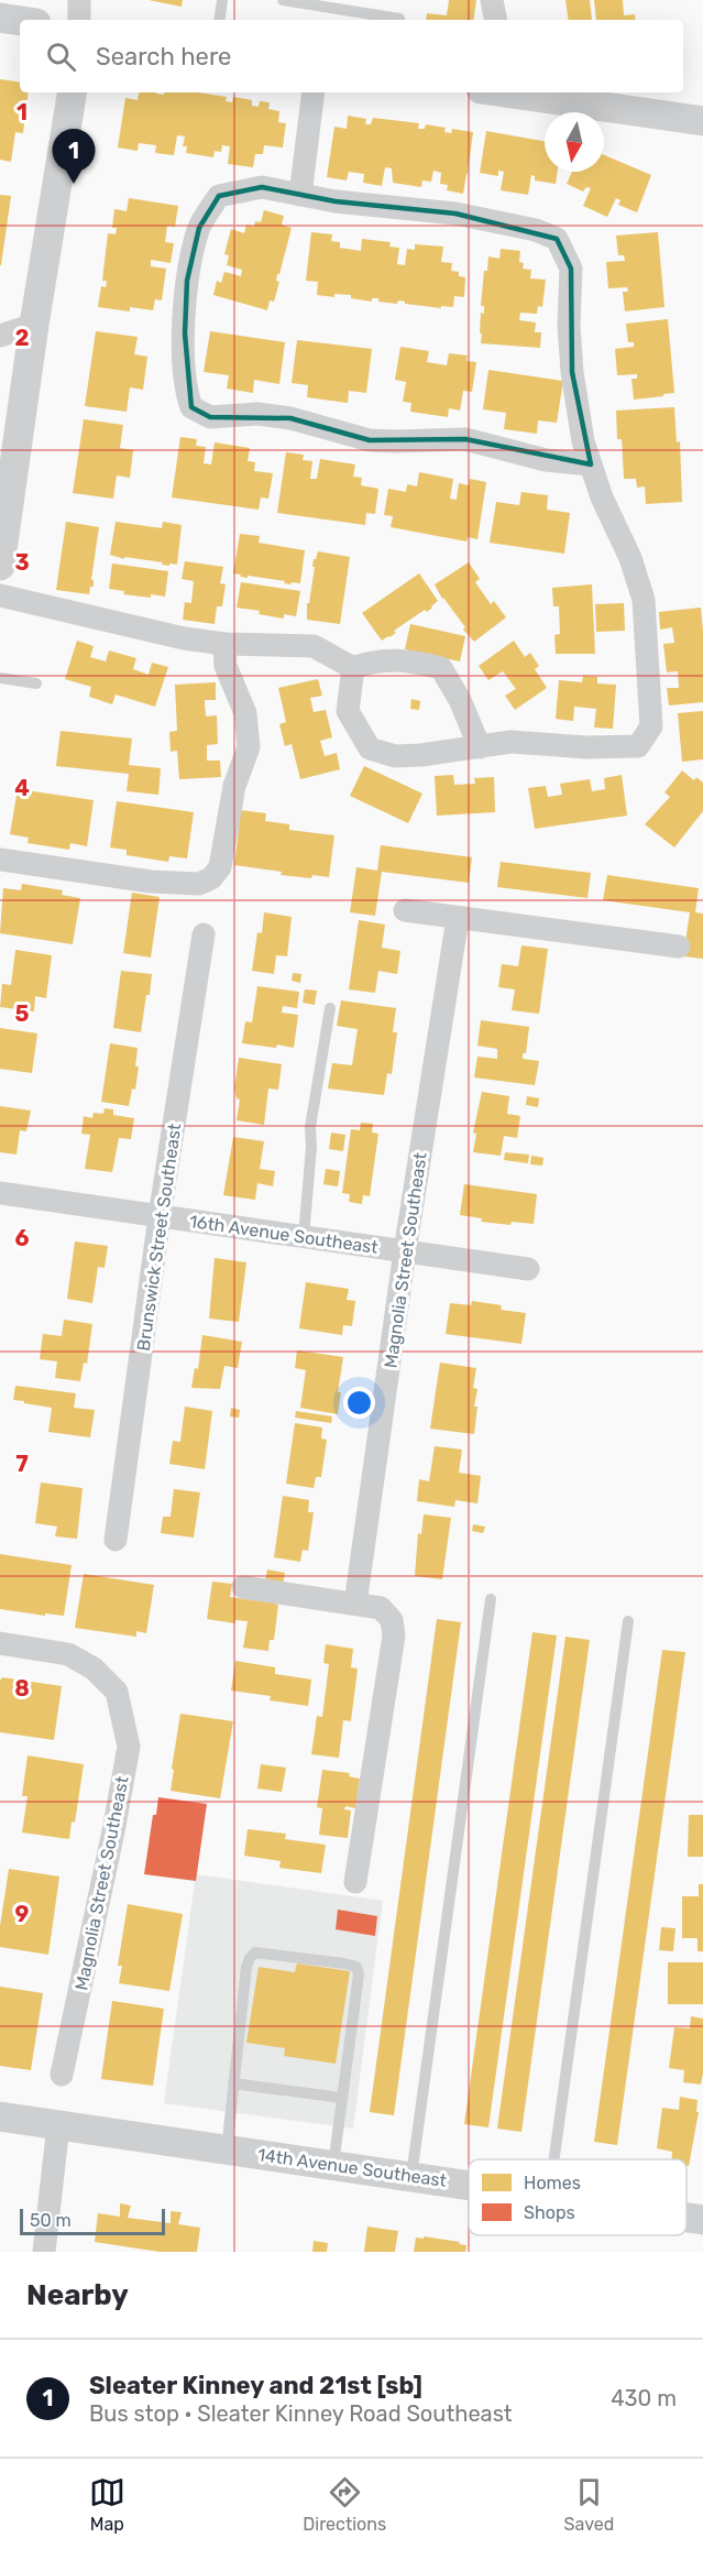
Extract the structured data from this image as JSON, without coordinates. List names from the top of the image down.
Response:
{
  "streets": {
    "street": [
      "16th Avenue Southeast",
      "Brunswick Street Southeast",
      "Magnolia Street Southeast",
      "14th Avenue Southeast"
    ]
  },
  "crossings": [
    ["16th Avenue Southeast", "Brunswick Street Southeast"],
    ["16th Avenue Southeast", "Magnolia Street Southeast"]
  ],
  "legend": ["Homes", "Shops"],
  "scale_bar": "50 m",
  "north": "bottom",
  "page": {
    "search": "Search here",
    "pins": "1",
    "scale": "50 m",
    "heading": "Nearby",
    "list": [
      {
        "mark": "1",
        "name": "Sleater Kinney and 21st [sb]",
        "note": "Bus stop · Sleater Kinney Road Southeast",
        "value": "430 m"
      }
    ],
    "nav": ["Map", "Directions", "Saved"]
  },
  "grid": {
    "rows": [
      "1",
      "2",
      "3",
      "4",
      "5",
      "6",
      "7",
      "8",
      "9"
    ]
  }
}
